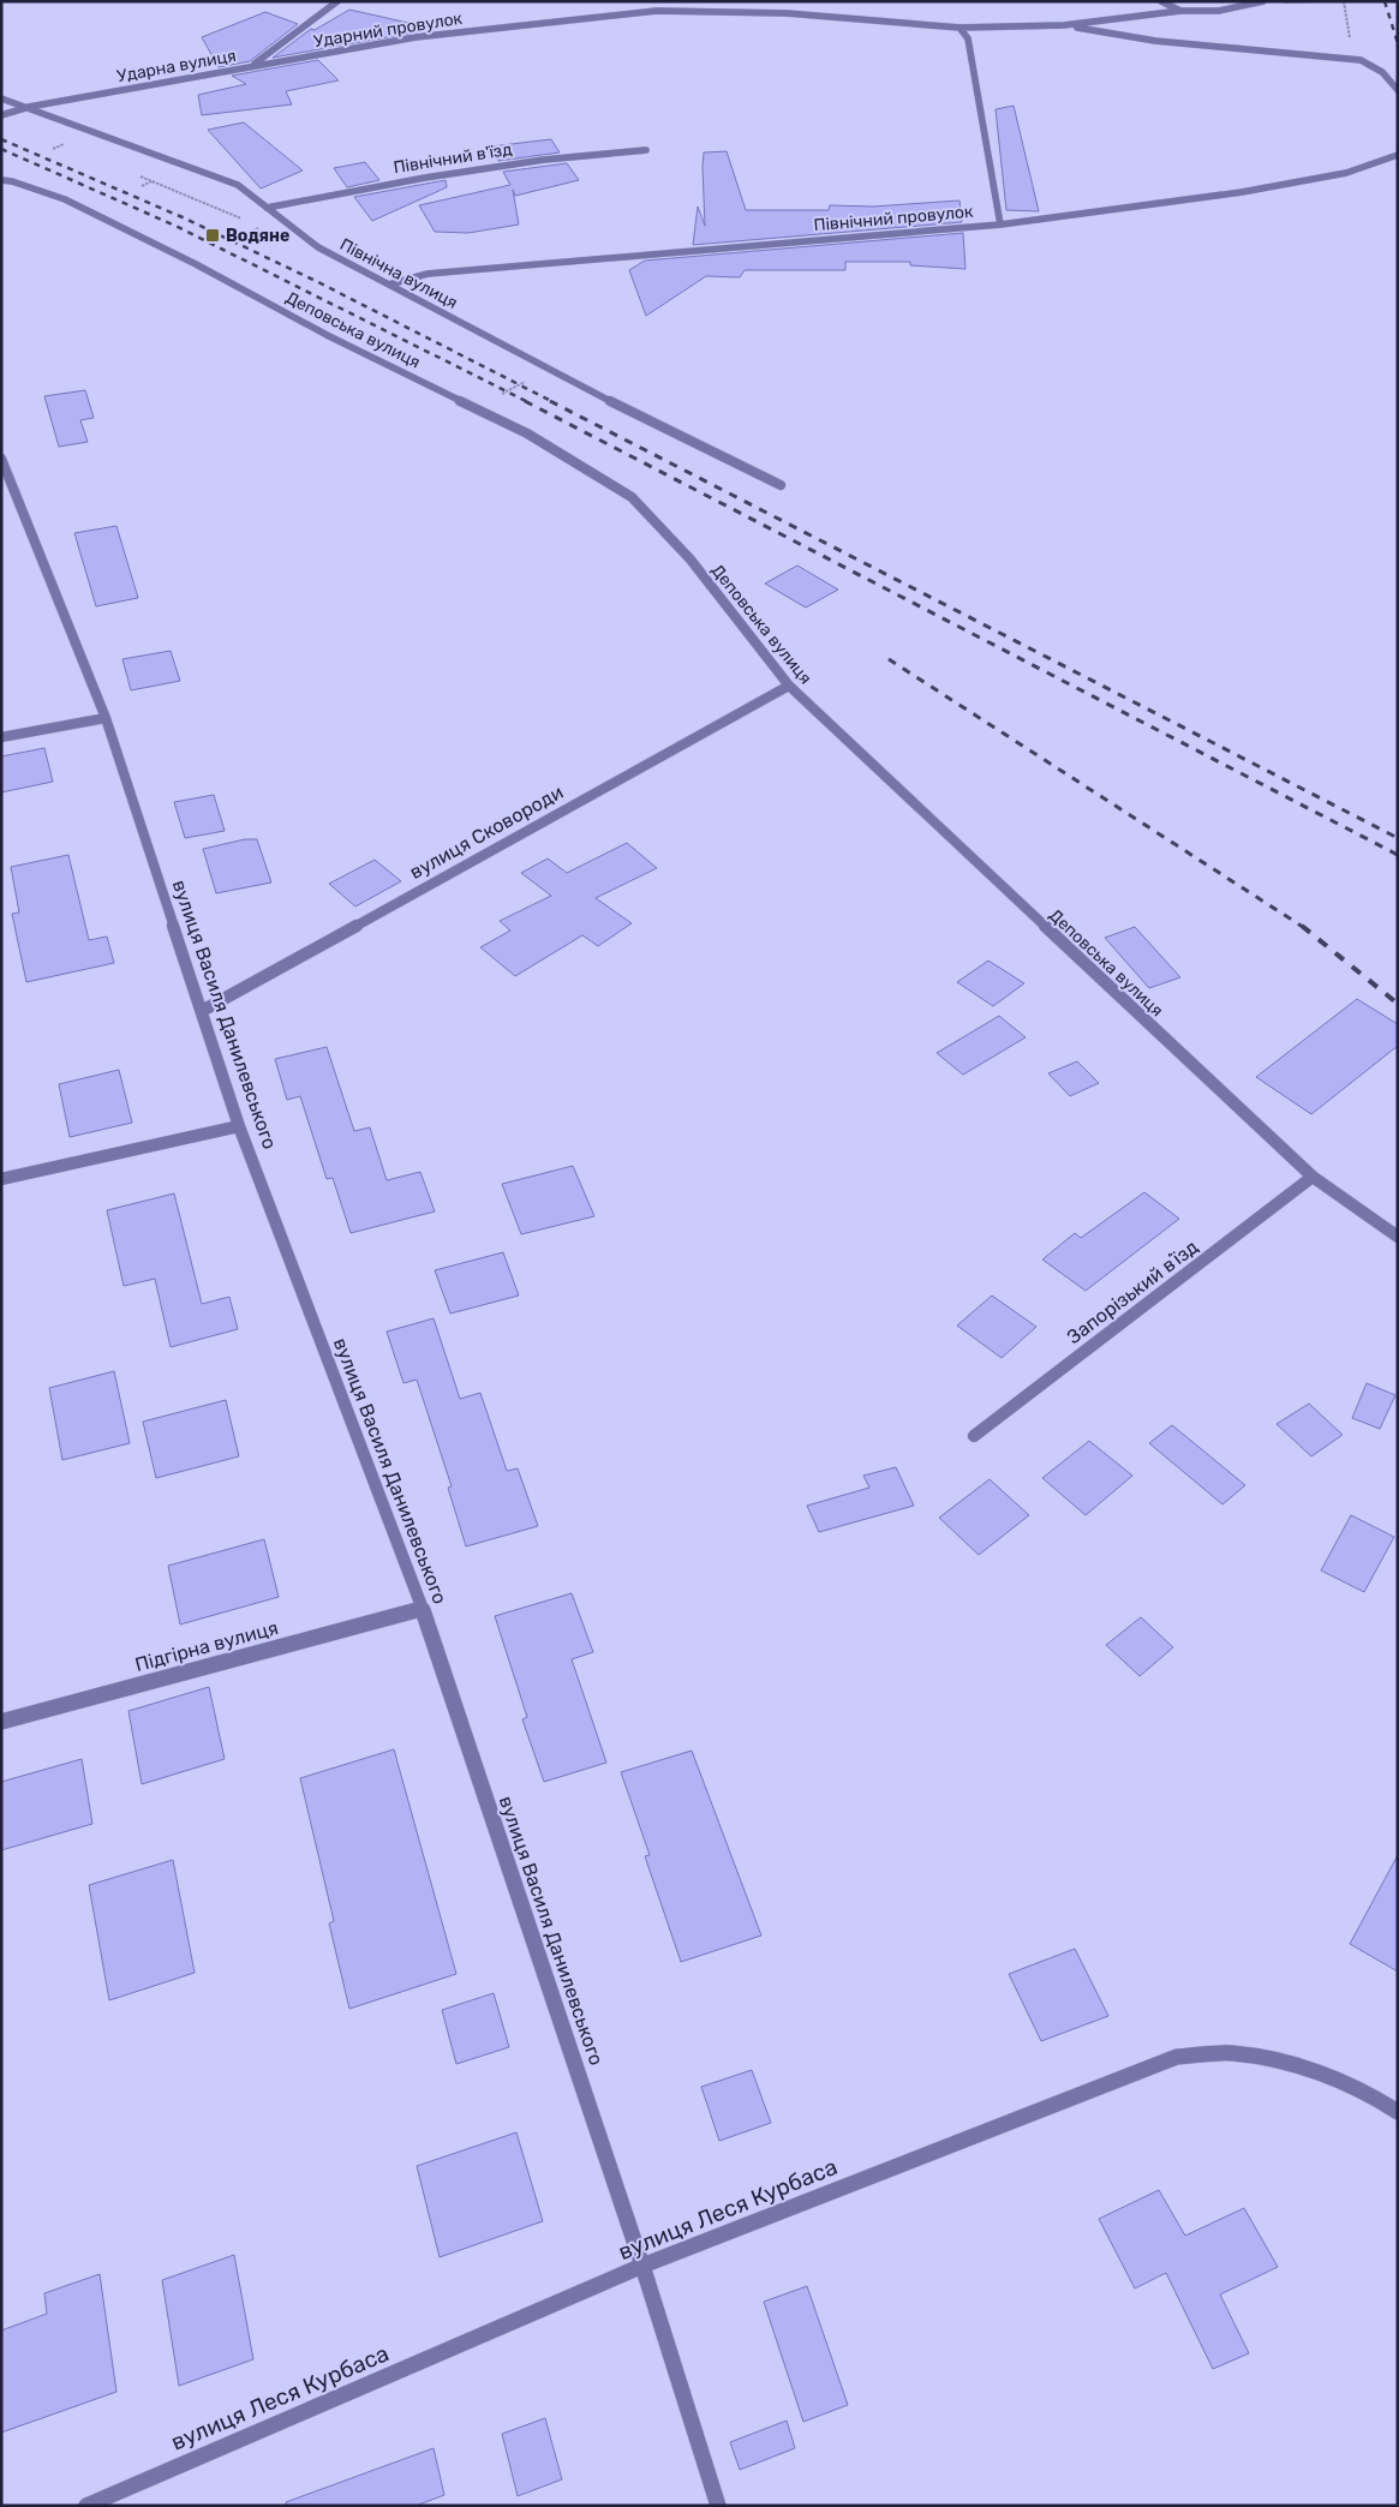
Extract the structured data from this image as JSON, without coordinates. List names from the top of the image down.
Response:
{
  "streets": {
    "street": [
      "Ударний провулок",
      "Ударна вулиця",
      "Північний в'їзд",
      "Північний провулок",
      "Північна вулиця",
      "Деповська вулиця",
      "вулиця Сковороди",
      "вулиця Василя Данилевського",
      "Запорізький вʼїзд",
      "Підгірна вулиця",
      "вулиця Леся Курбаса"
    ]
  },
  "crossings": [
    ["Ударний провулок", "Ударна вулиця"],
    ["Ударна вулиця", "Північна вулиця"],
    ["Північний в'їзд", "Північна вулиця"],
    ["Північний провулок", "Північна вулиця"],
    ["Деповська вулиця", "вулиця Сковороди"],
    ["Деповська вулиця", "Запорізький вʼїзд"],
    ["вулиця Сковороди", "вулиця Василя Данилевського"],
    ["вулиця Василя Данилевського", "Підгірна вулиця"],
    ["вулиця Василя Данилевського", "вулиця Леся Курбаса"]
  ],
  "places": {
    "transit": ["Водяне"]
  }
}
